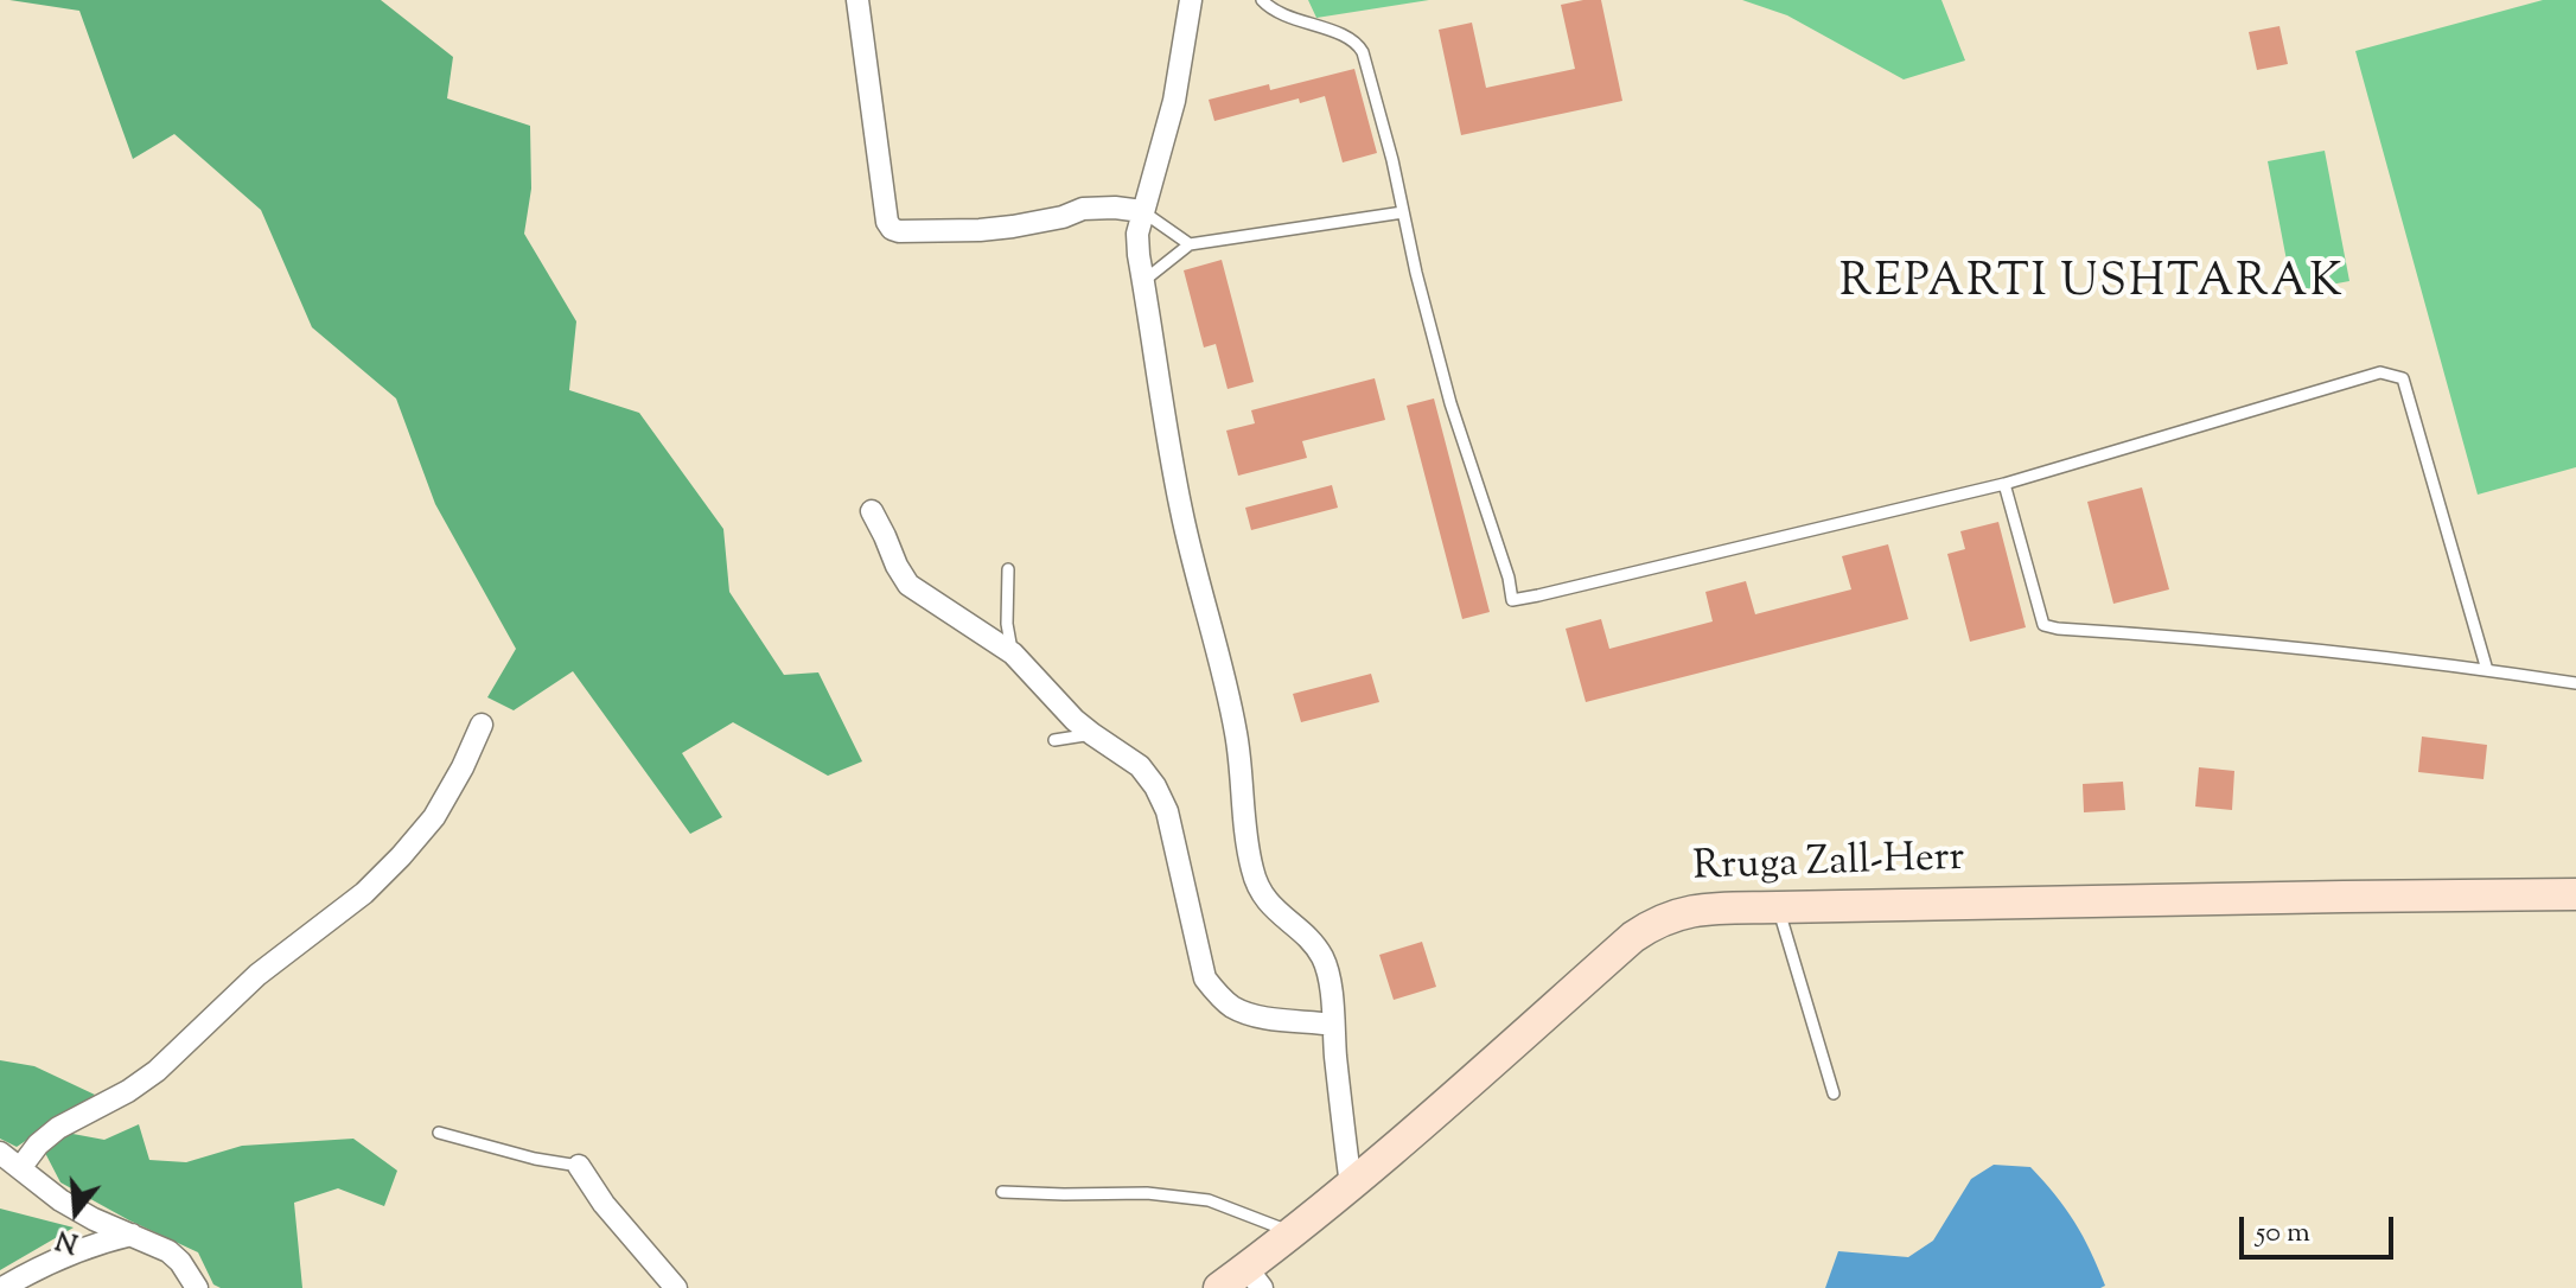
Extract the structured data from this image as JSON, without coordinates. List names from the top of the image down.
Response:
{
  "streets": {
    "main road": ["Rruga Zall-Herr"]
  },
  "districts": ["REPARTI USHTARAK"],
  "scale_bar": "50 m",
  "north": "bottom"
}
